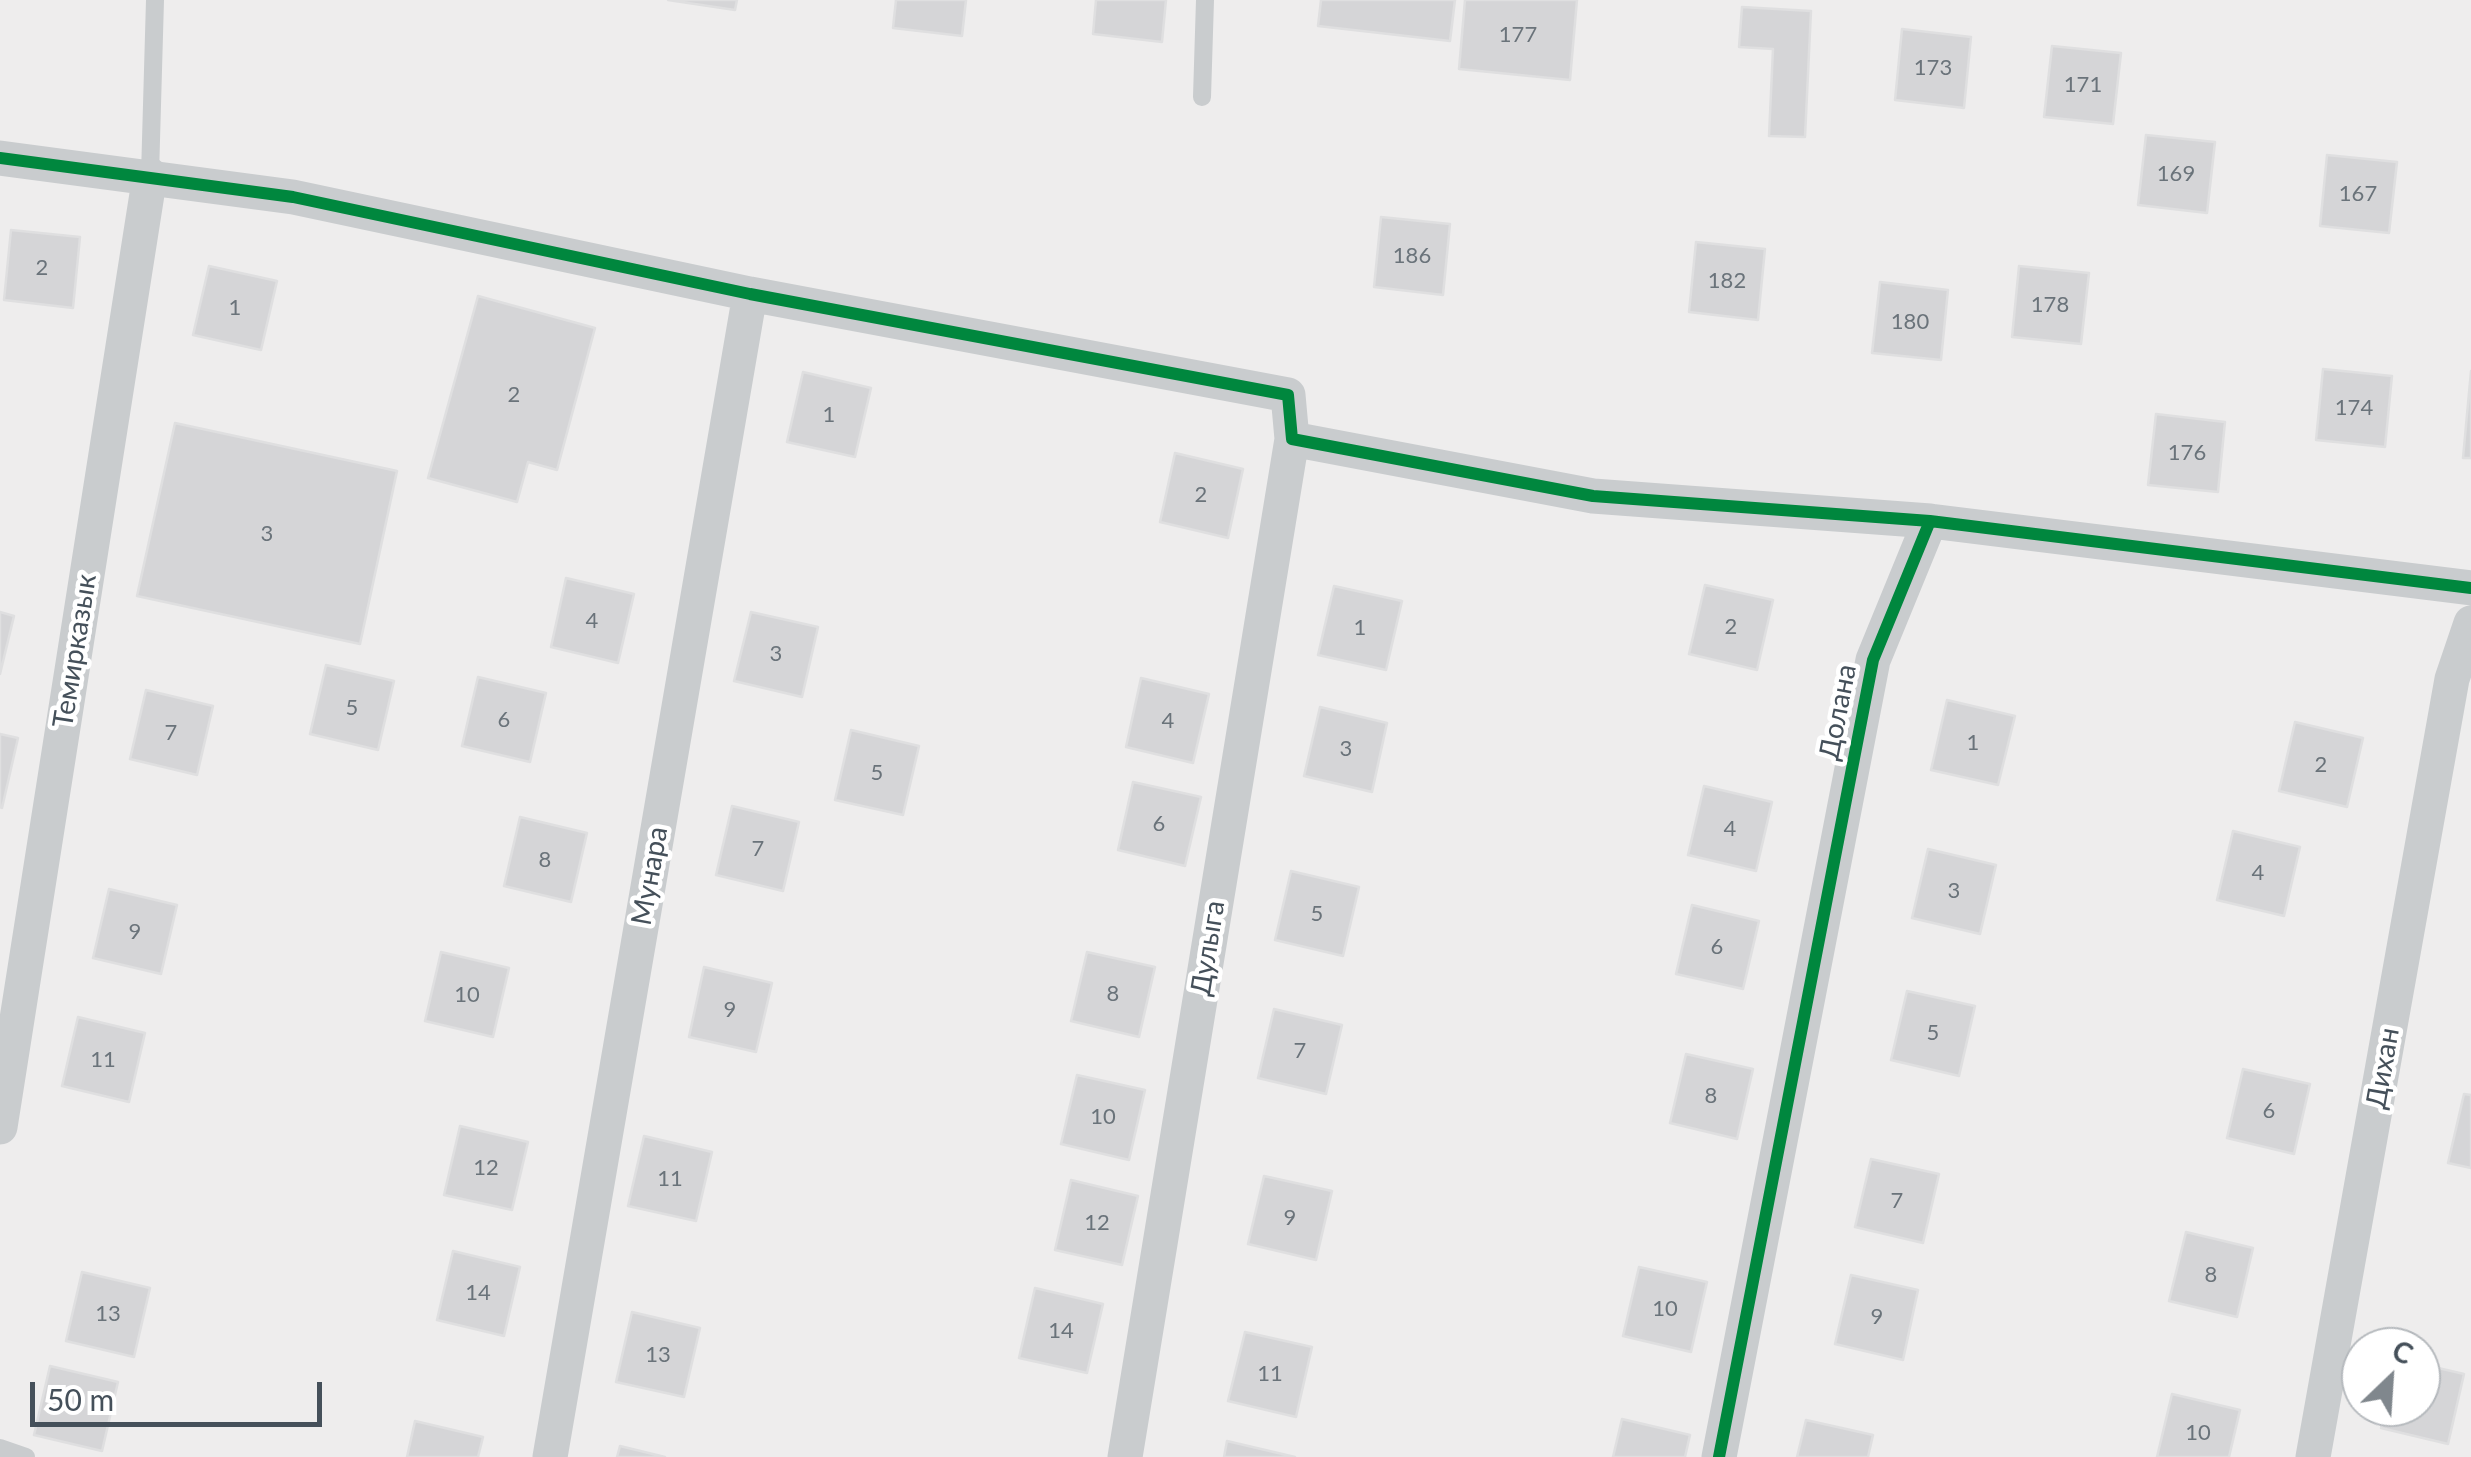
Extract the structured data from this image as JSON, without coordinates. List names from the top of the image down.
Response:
{
  "streets": {
    "street": [
      "Темирказык",
      "Долана",
      "Мунара",
      "Дулыга",
      "Дихан"
    ]
  },
  "house_numbers": [
    "177",
    "173",
    "171",
    "169",
    "167",
    "186",
    "2",
    "182",
    "178",
    "1",
    "180",
    "2",
    "174",
    "1",
    "176",
    "2",
    "3",
    "4",
    "2",
    "1",
    "3",
    "5",
    "6",
    "4",
    "7",
    "1",
    "3",
    "2",
    "5",
    "6",
    "4",
    "7",
    "8",
    "4",
    "3",
    "5",
    "9",
    "6",
    "8",
    "10",
    "9",
    "5",
    "7",
    "11",
    "8",
    "6",
    "10",
    "12",
    "11",
    "7",
    "9",
    "12",
    "8",
    "14",
    "10",
    "13",
    "9",
    "14",
    "13",
    "11",
    "10"
  ],
  "scale_bar": "50 m",
  "north": "top right"
}
